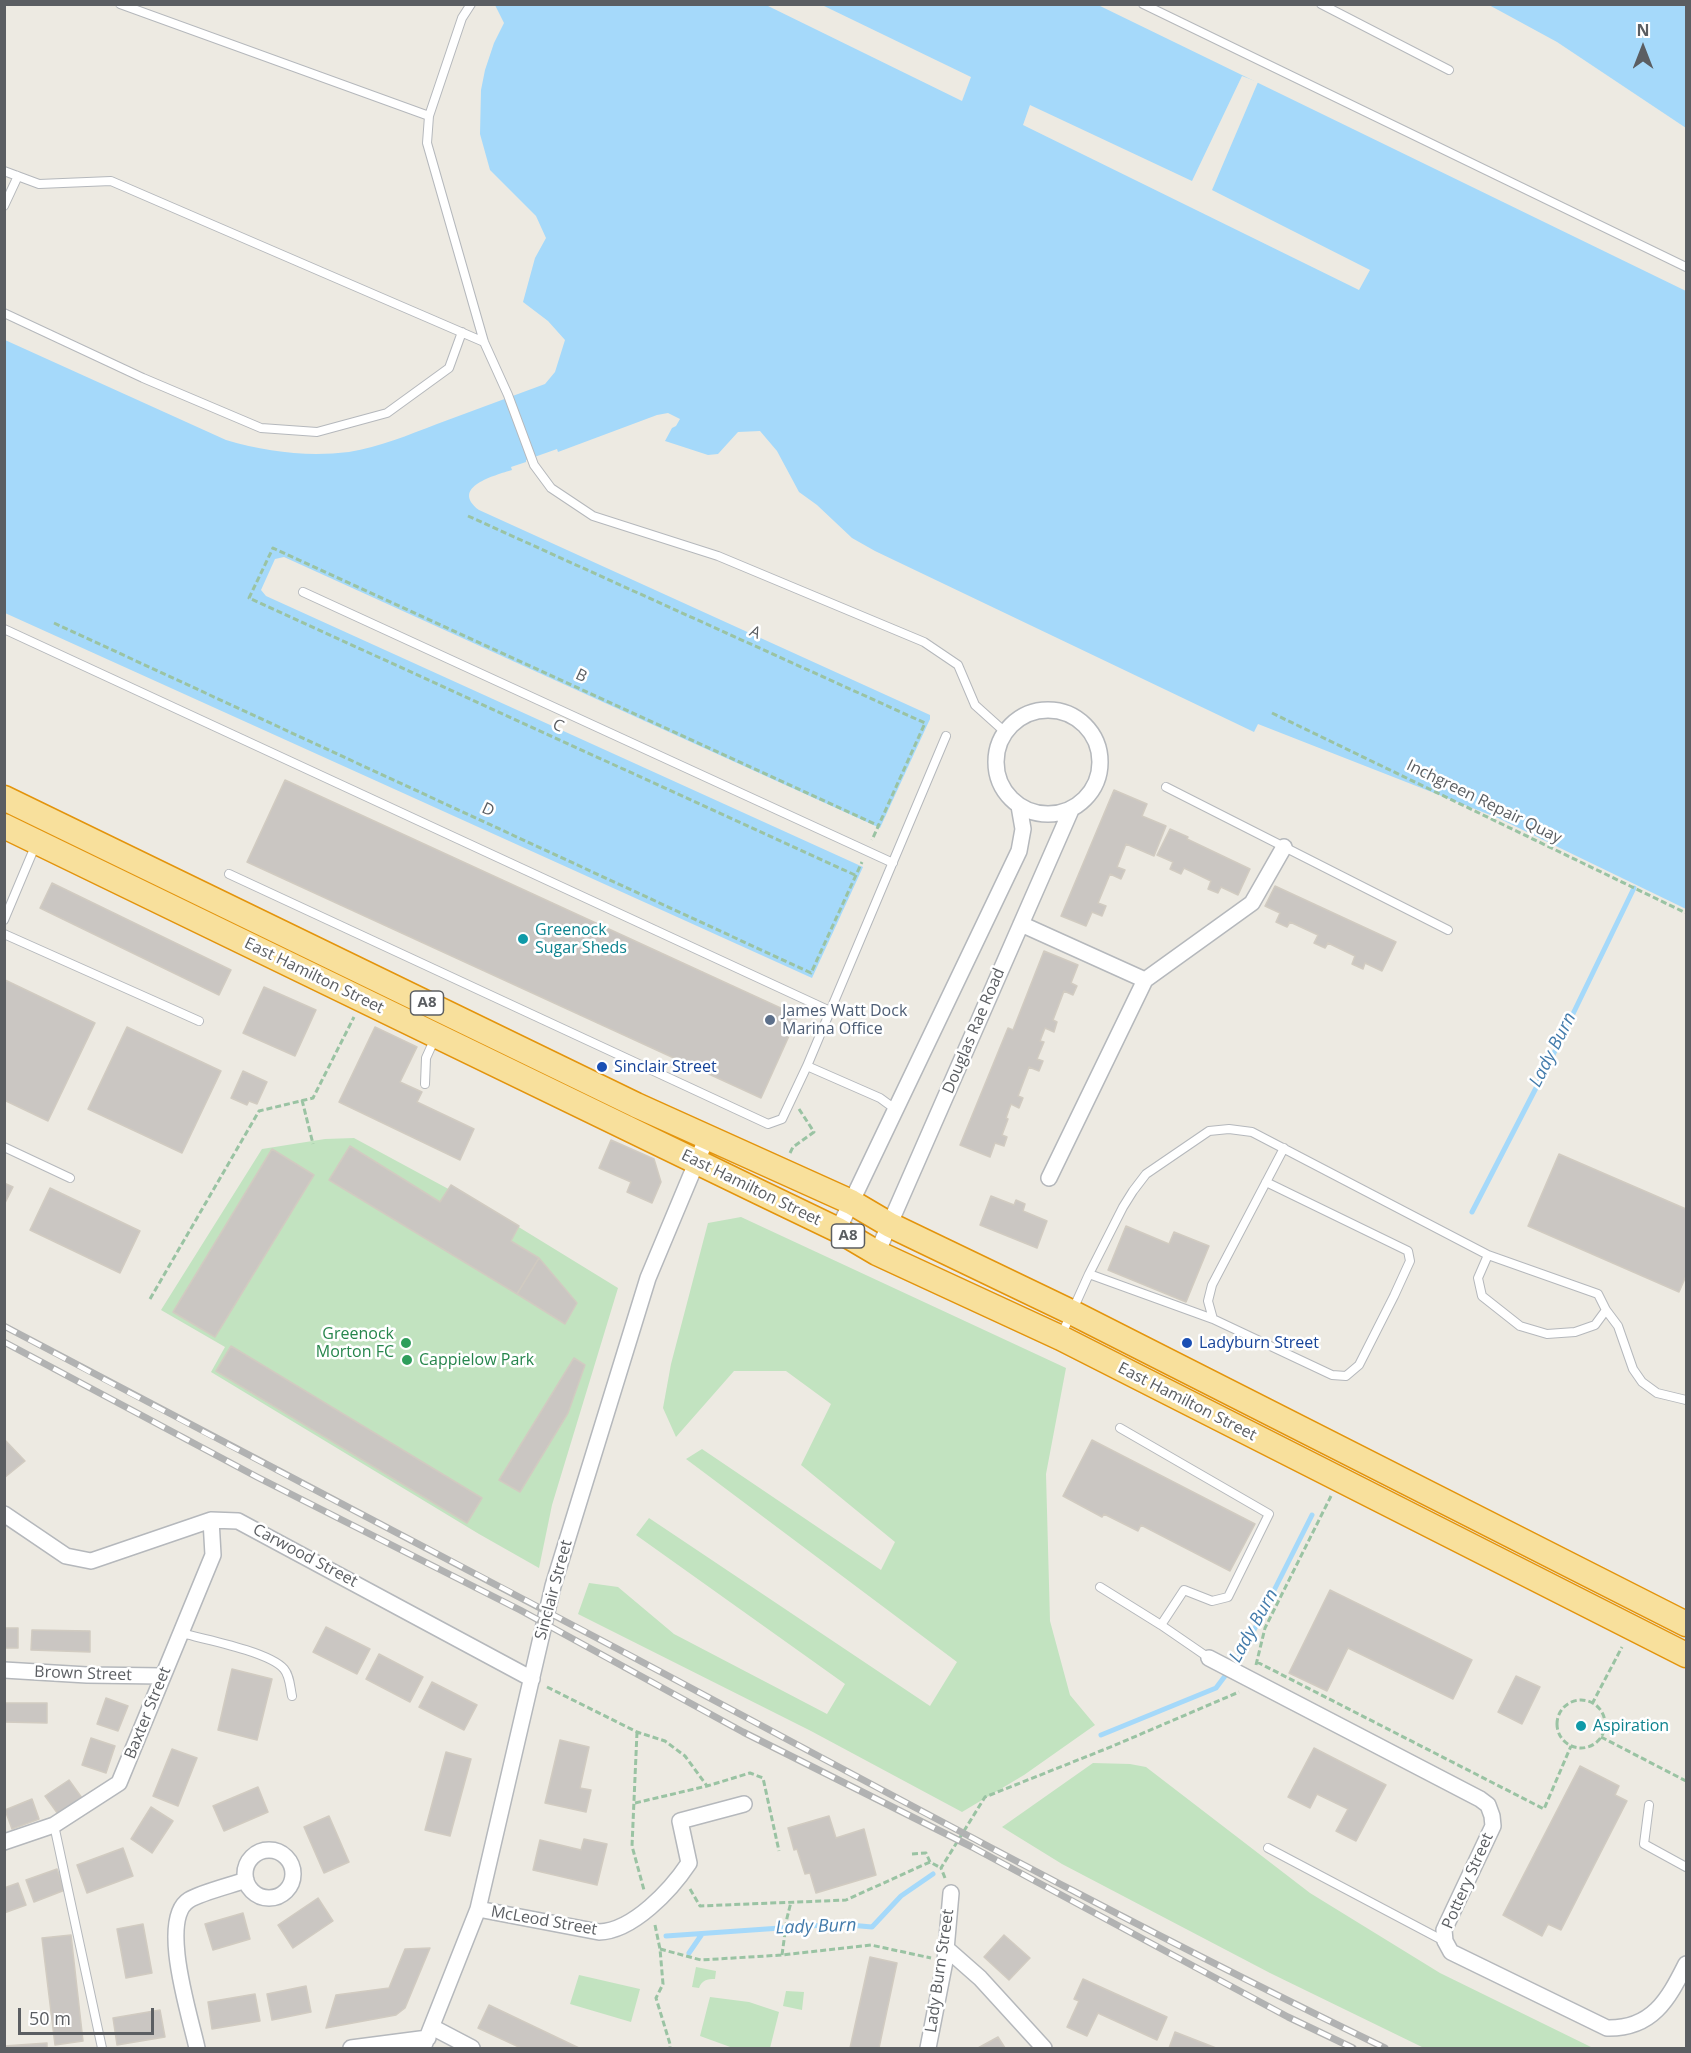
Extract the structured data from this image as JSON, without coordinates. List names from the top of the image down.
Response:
{
  "streets": {
    "highway": ["East Hamilton Street", "A8"],
    "street": [
      "Douglas Rae Road",
      "Carwood Street",
      "Sinclair Street",
      "Brown Street",
      "Baxter Street",
      "Pottery Street",
      "McLeod Street",
      "Lady Burn Street"
    ],
    "path": [
      "A",
      "B",
      "C",
      "Inchgreen Repair Quay",
      "D"
    ]
  },
  "crossings": [
    ["A", "B"],
    ["B", "C"],
    ["C", "D"],
    ["East Hamilton Street", "Douglas Rae Road"],
    ["East Hamilton Street", "Sinclair Street"],
    ["Carwood Street", "Sinclair Street"],
    ["Carwood Street", "Baxter Street"],
    ["Sinclair Street", "McLeod Street"],
    ["Brown Street", "Baxter Street"]
  ],
  "water": ["Lady Burn"],
  "places": [
    "Greenock Sugar Sheds",
    "James Watt Dock Marina Office",
    "Sinclair Street",
    "Greenock Morton FC",
    "Ladyburn Street",
    "Cappielow Park",
    "Aspiration"
  ],
  "scale_bar": "50 m",
  "north": "top"
}
